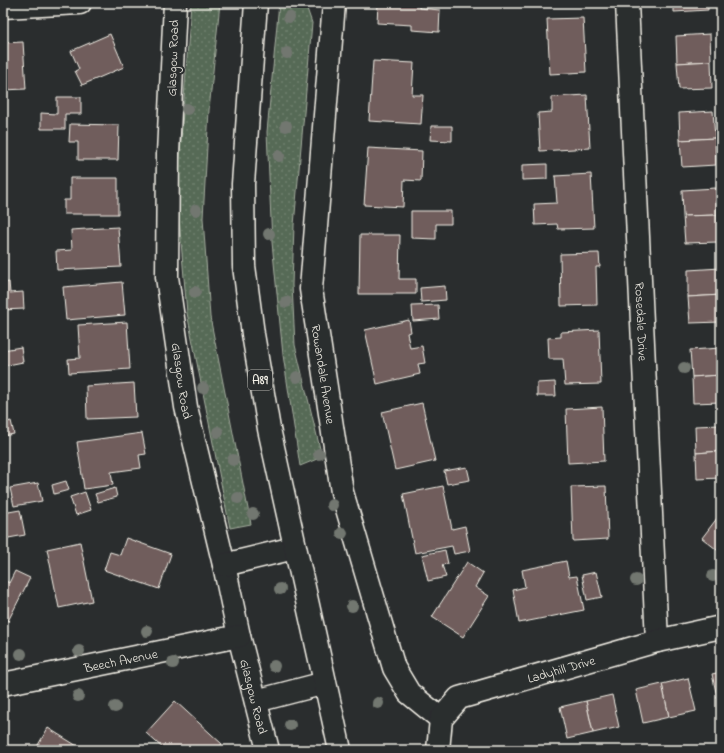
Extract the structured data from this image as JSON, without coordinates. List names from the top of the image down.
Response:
{
  "streets": {
    "street": [
      "Glasgow Road",
      "Rosedale Drive",
      "Rowandale Avenue",
      "A89",
      "Beech Avenue",
      "Ladyhill Drive"
    ]
  },
  "crossings": [
    ["Glasgow Road", "Beech Avenue"],
    ["Rosedale Drive", "Ladyhill Drive"],
    ["Rowandale Avenue", "Ladyhill Drive"]
  ]
}
